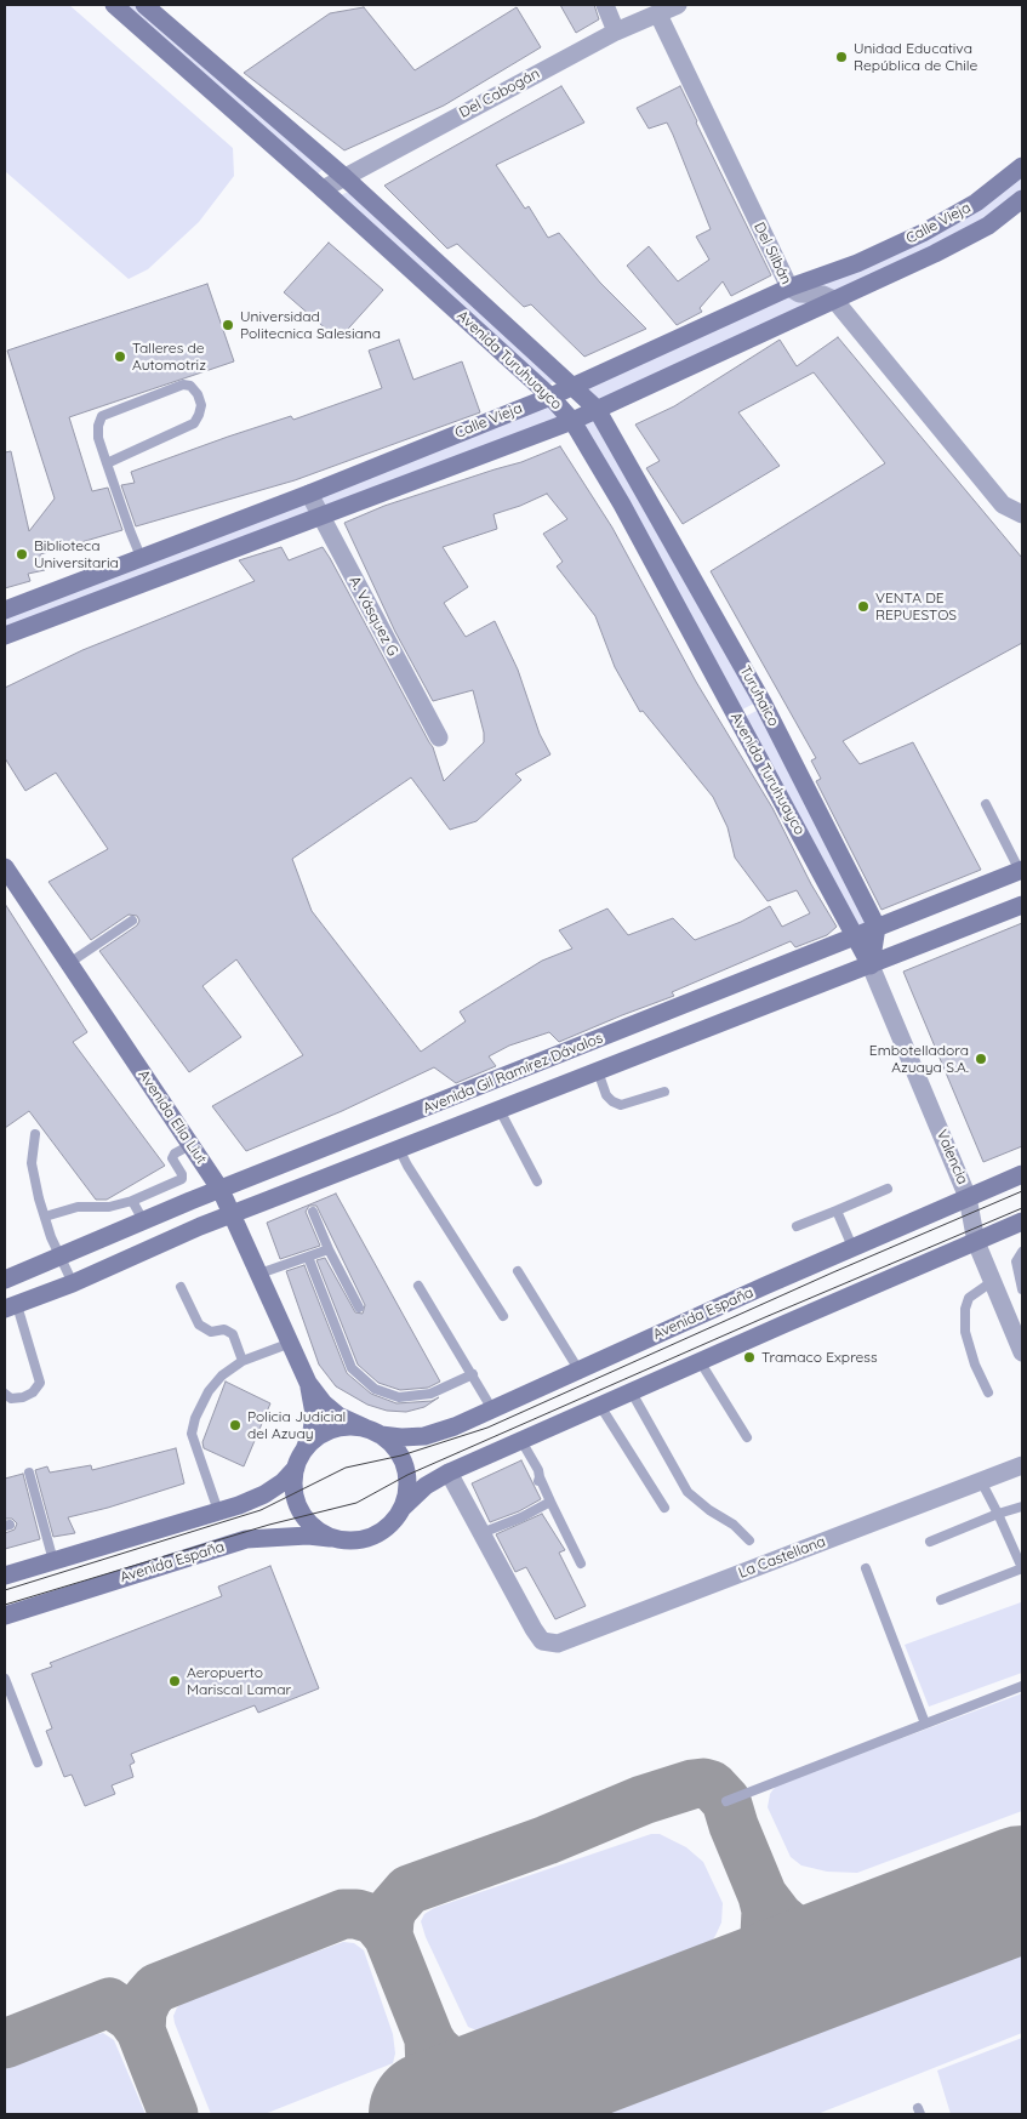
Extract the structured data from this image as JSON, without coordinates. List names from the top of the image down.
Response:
{
  "streets": {
    "main road": [
      "Calle Vieja",
      "Avenida Turuhuayco",
      "Turuhaico",
      "Avenida Gil Ramírez Dávalos",
      "Avenida Elia Liut",
      "Avenida España"
    ],
    "street": [
      "Del Cabogán",
      "Del Silbán",
      "A. Vásquez G",
      "Valencia",
      "La Castellana"
    ]
  },
  "crossings": [
    ["Del Cabogán", "Del Silbán"],
    ["Del Cabogán", "Avenida Turuhuayco"],
    ["Calle Vieja", "Del Silbán"],
    ["Calle Vieja", "Avenida Turuhuayco"],
    ["Calle Vieja", "A. Vásquez G"],
    ["Calle Vieja", "Turuhaico"],
    ["Avenida Turuhuayco", "Turuhaico"],
    ["Avenida Turuhuayco", "Avenida Gil Ramírez Dávalos"],
    ["Turuhaico", "Avenida Gil Ramírez Dávalos"],
    ["Avenida Gil Ramírez Dávalos", "Avenida Elia Liut"],
    ["Avenida Gil Ramírez Dávalos", "Valencia"],
    ["Avenida Elia Liut", "Avenida España"],
    ["Valencia", "Avenida España"]
  ],
  "places": [
    "Unidad Educativa República de Chile",
    "Universidad Politecnica Salesiana",
    "Talleres de Automotriz",
    "Biblioteca Universitaria",
    "VENTA DE REPUESTOS",
    "Embotelladora Azuaya S.A.",
    "Tramaco Express",
    "Policia Judicial del Azuay",
    "Aeropuerto Mariscal Lamar"
  ]
}
